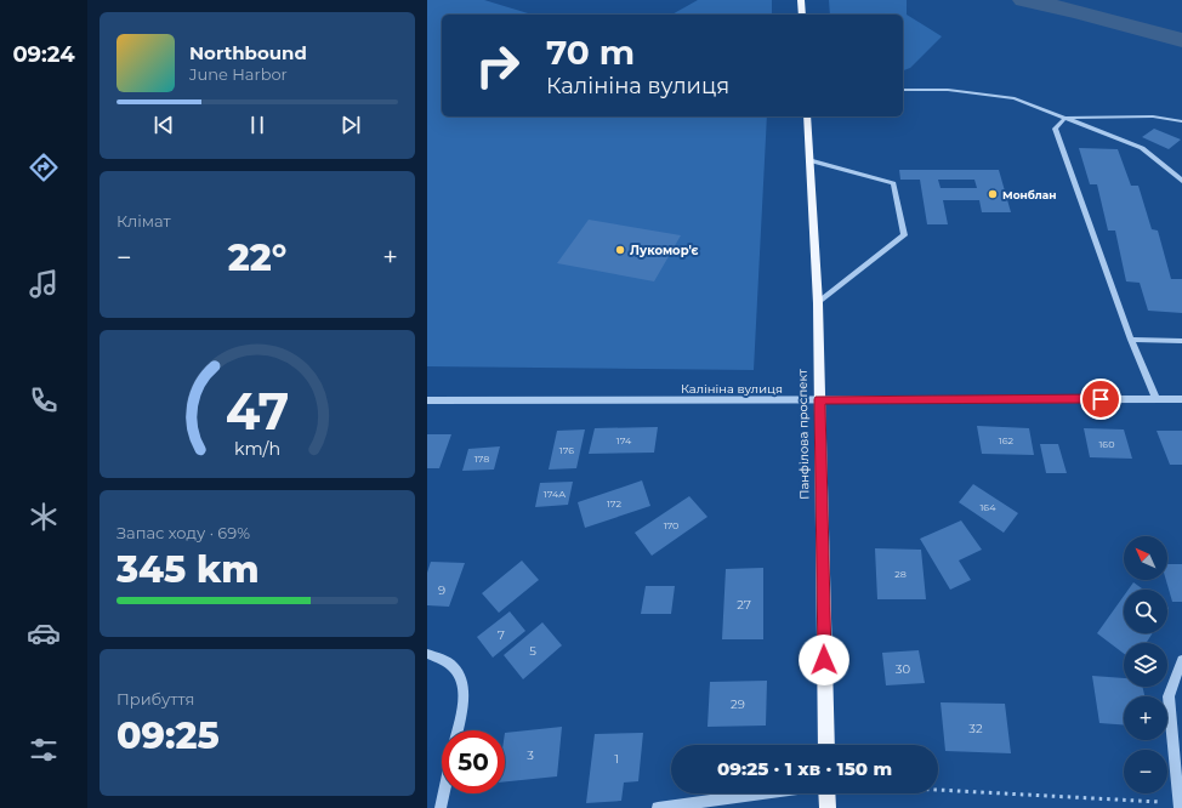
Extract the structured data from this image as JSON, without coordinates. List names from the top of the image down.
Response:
{
  "streets": {
    "main road": ["Панфілова проспект"],
    "street": ["Калініна вулиця"]
  },
  "crossings": [
    ["Калініна вулиця", "Панфілова проспект"]
  ],
  "places": ["Монблан", "Лукомор'є"],
  "house_numbers": [
    "174",
    "162",
    "160",
    "176",
    "178",
    "174А",
    "172",
    "164",
    "170",
    "28",
    "9",
    "27",
    "7",
    "5",
    "30",
    "29",
    "32",
    "3",
    "1"
  ],
  "north": "top left",
  "page": {
    "tabs": "09:24",
    "turn": ["70 m", "Калініна вулиця"],
    "song": ["Northbound", "June Harbor"],
    "tile": [
      "Клімат",
      ["Запас ходу · 69%", "345 km"],
      ["Прибуття", "09:25"]
    ],
    "heat": ["−", "22°", "+"],
    "map_buttons": ["+", "−"],
    "limit": "50",
    "trip": "09:25 · 1 хв · 150 m",
    "gauge": ["47", "km/h"]
  }
}
